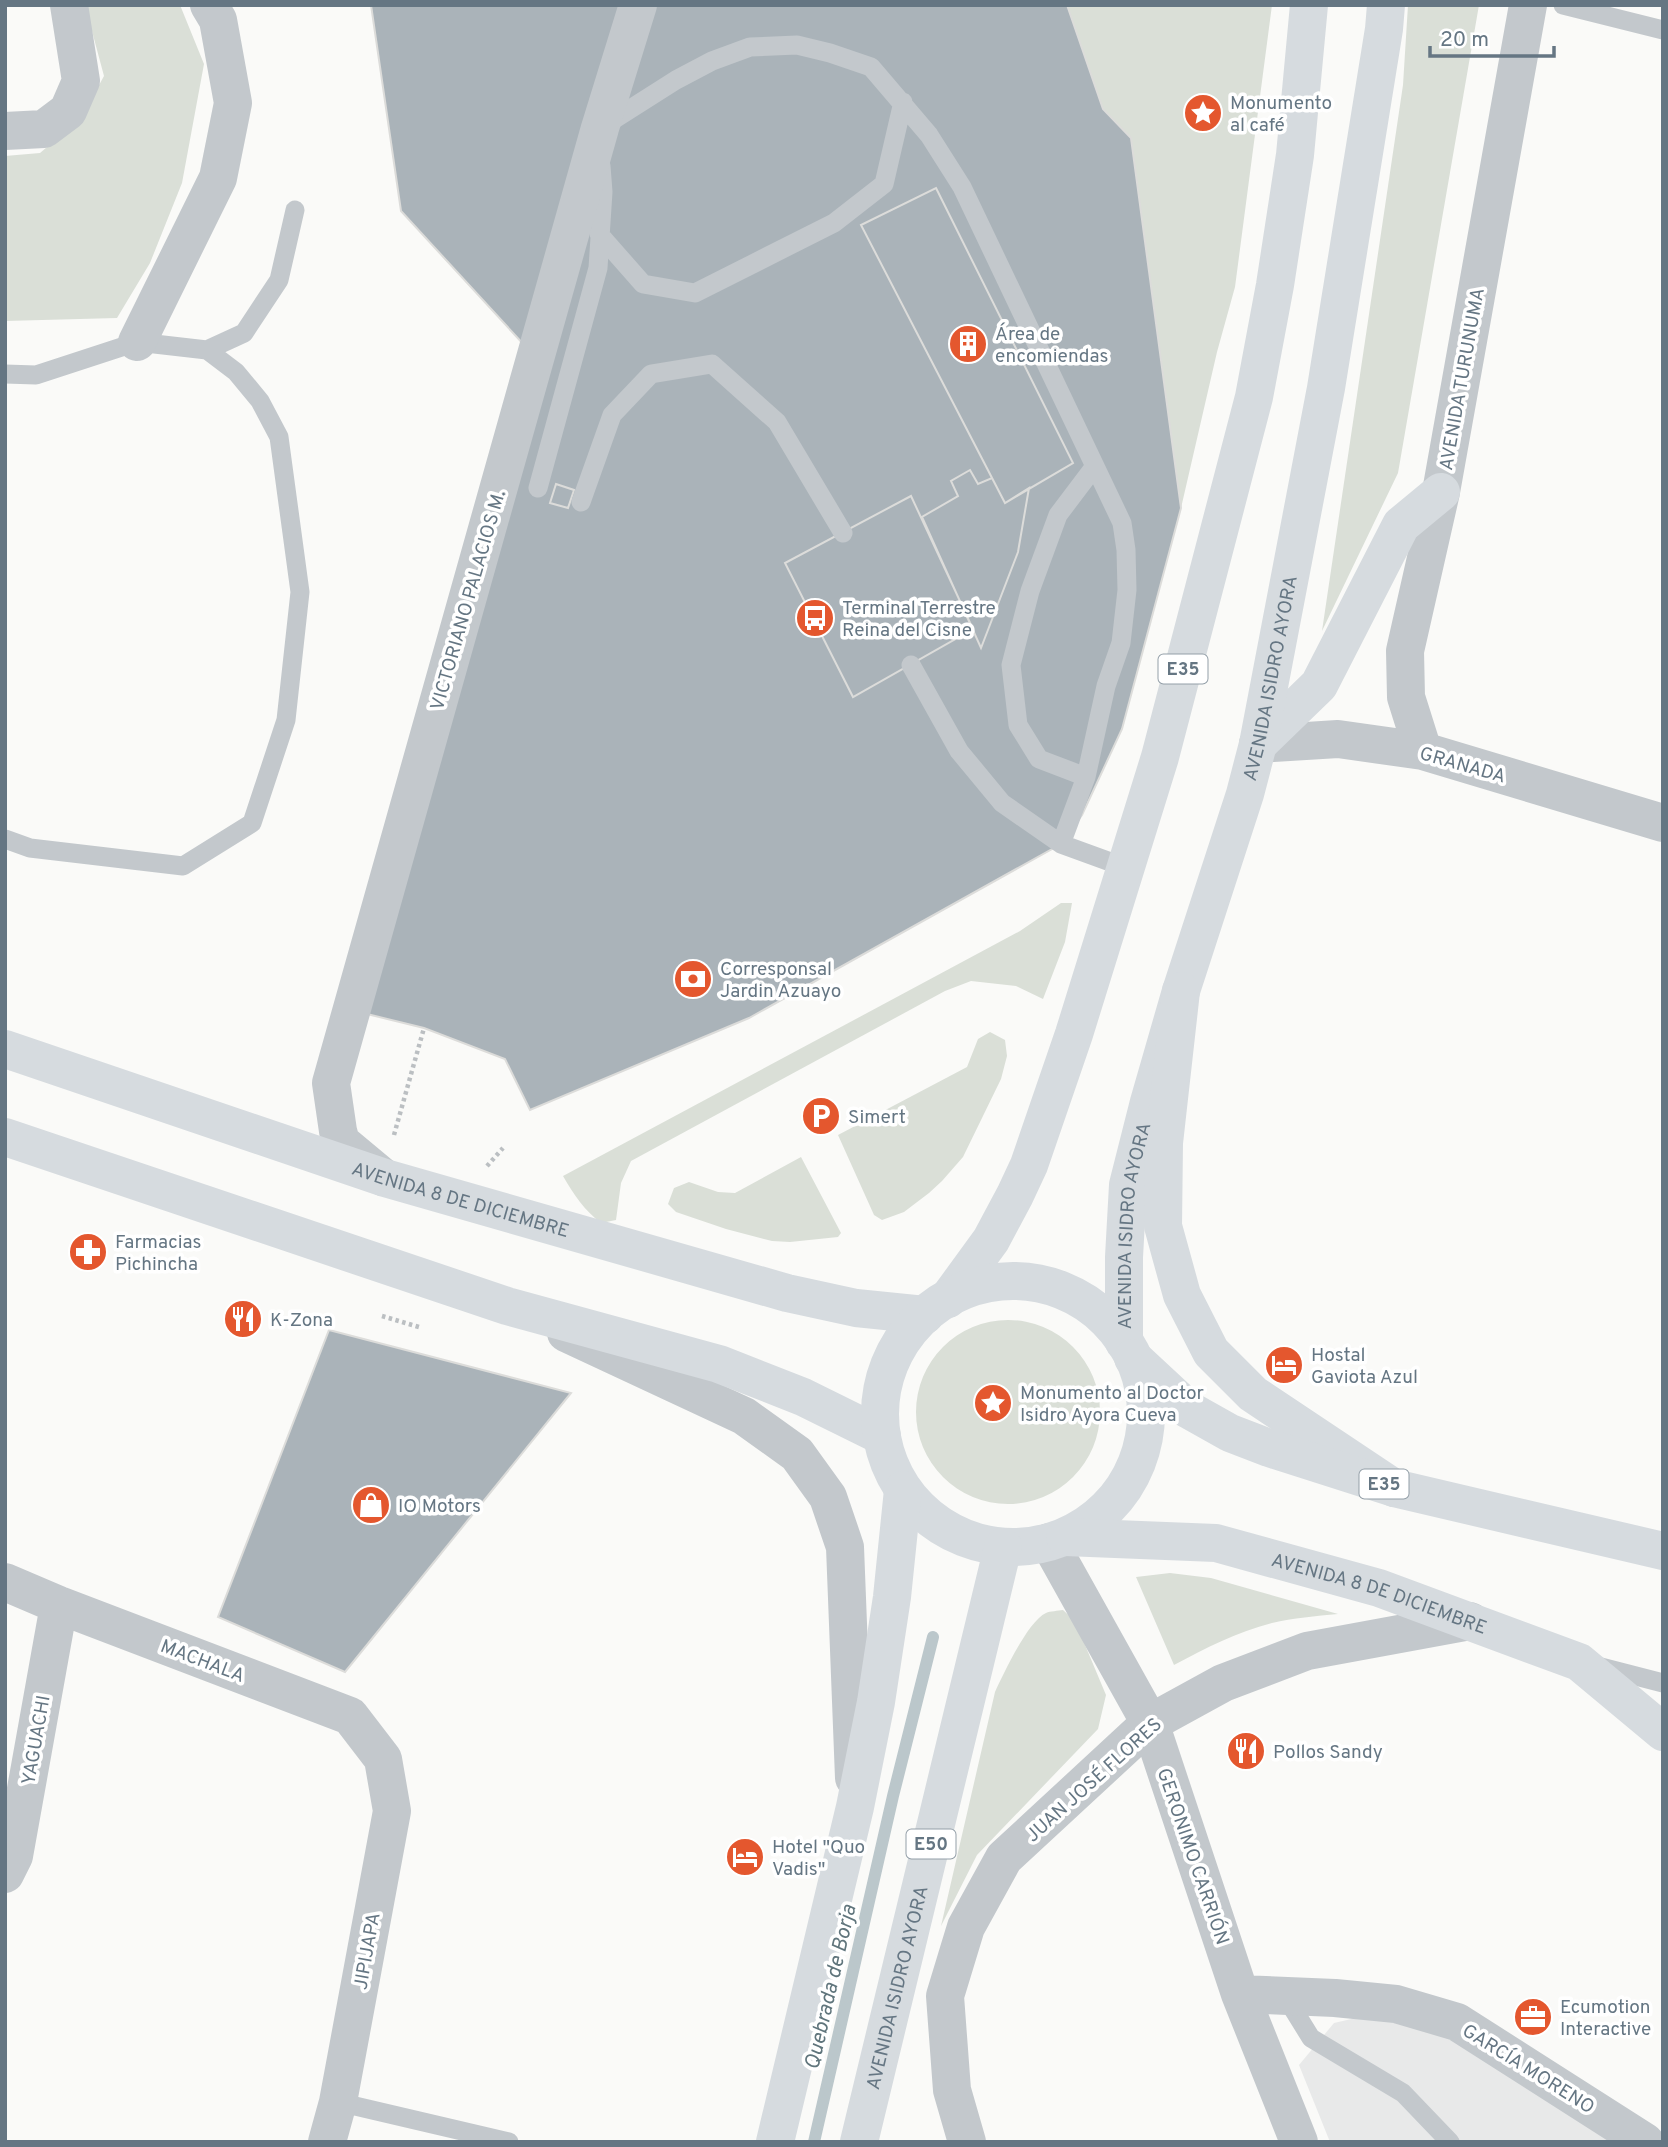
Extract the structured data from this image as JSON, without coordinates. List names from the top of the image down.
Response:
{
  "streets": {
    "main road": [
      "E35",
      "AVENIDA ISIDRO AYORA",
      "AVENIDA 8 DE DICIEMBRE",
      "E50"
    ],
    "street": [
      "AVENIDA TURUNUMA",
      "VICTORIANO PALACIOS M.",
      "GRANADA",
      "MACHALA",
      "YAGUACHI",
      "JUAN JOSÉ FLORES",
      "GERONIMO CARRIÓN",
      "JIPIJAPA",
      "GARCÍA MORENO"
    ]
  },
  "crossings": [
    ["AVENIDA TURUNUMA", "GRANADA"],
    ["VICTORIANO PALACIOS M.", "AVENIDA 8 DE DICIEMBRE"],
    ["E35", "AVENIDA ISIDRO AYORA"],
    ["E35", "AVENIDA 8 DE DICIEMBRE"],
    ["E35", "GERONIMO CARRIÓN"],
    ["AVENIDA ISIDRO AYORA", "GRANADA"],
    ["AVENIDA 8 DE DICIEMBRE", "JUAN JOSÉ FLORES"],
    ["AVENIDA 8 DE DICIEMBRE", "GERONIMO CARRIÓN"],
    ["MACHALA", "YAGUACHI"],
    ["MACHALA", "JIPIJAPA"],
    ["JUAN JOSÉ FLORES", "GERONIMO CARRIÓN"],
    ["GERONIMO CARRIÓN", "GARCÍA MORENO"]
  ],
  "water": ["Quebrada de Borja"],
  "places": {
    "place": ["Monumento al café", "Monumento al Doctor Isidro Ayora Cueva"],
    "building": ["Área de encomiendas"],
    "bus stop": ["Terminal Terrestre Reina del Cisne"],
    "bank": ["Corresponsal Jardin Azuayo"],
    "parking": ["Simert"],
    "pharmacy": ["Farmacias Pichincha"],
    "restaurant": ["K-Zona", "Pollos Sandy"],
    "hotel": ["Hostal Gaviota Azul", "Hotel \"Quo Vadis\""],
    "shop": ["IO Motors"],
    "office": ["Ecumotion Interactive"]
  },
  "scale_bar": "20 m"
}
